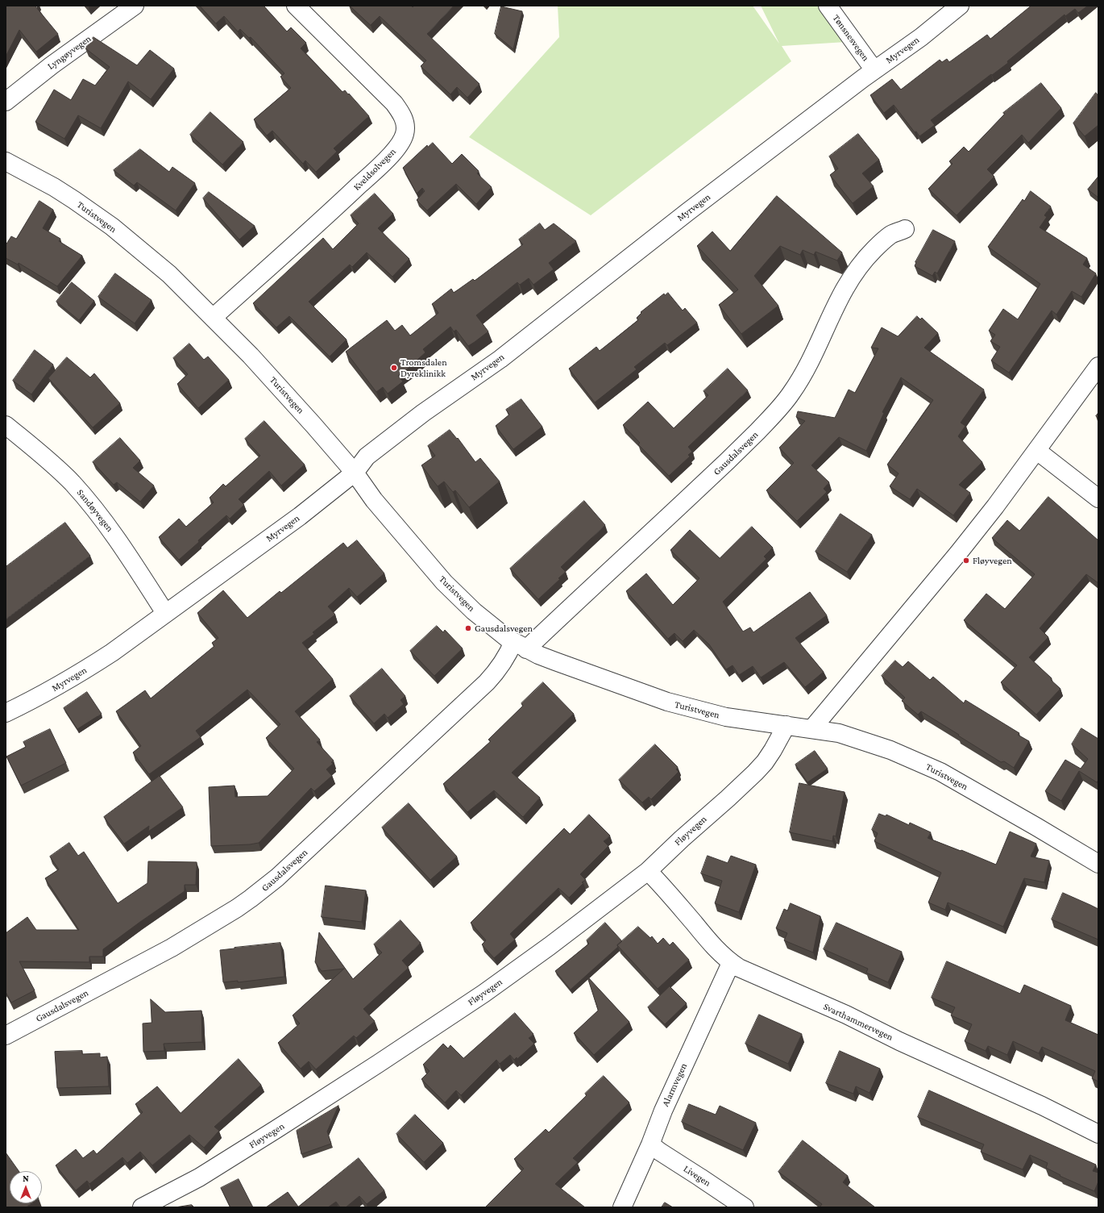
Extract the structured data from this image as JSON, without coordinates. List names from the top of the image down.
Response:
{
  "streets": {
    "street": [
      "Tønsnesvegen",
      "Myrvegen",
      "Lyngøyvegen",
      "Kveldsolvegen",
      "Turistvegen",
      "Gausdalsvegen",
      "Sandøyvegen",
      "Fløyvegen",
      "Svarthammervegen",
      "Alarmvegen",
      "Livegen"
    ]
  },
  "crossings": [
    ["Tønsnesvegen", "Myrvegen"],
    ["Myrvegen", "Turistvegen"],
    ["Myrvegen", "Sandøyvegen"],
    ["Kveldsolvegen", "Turistvegen"],
    ["Turistvegen", "Gausdalsvegen"],
    ["Turistvegen", "Fløyvegen"],
    ["Fløyvegen", "Svarthammervegen"],
    ["Svarthammervegen", "Alarmvegen"],
    ["Alarmvegen", "Livegen"]
  ],
  "places": ["Tromsdalen Dyreklinikk", "Fløyvegen", "Gausdalsvegen"],
  "north": "top"
}
